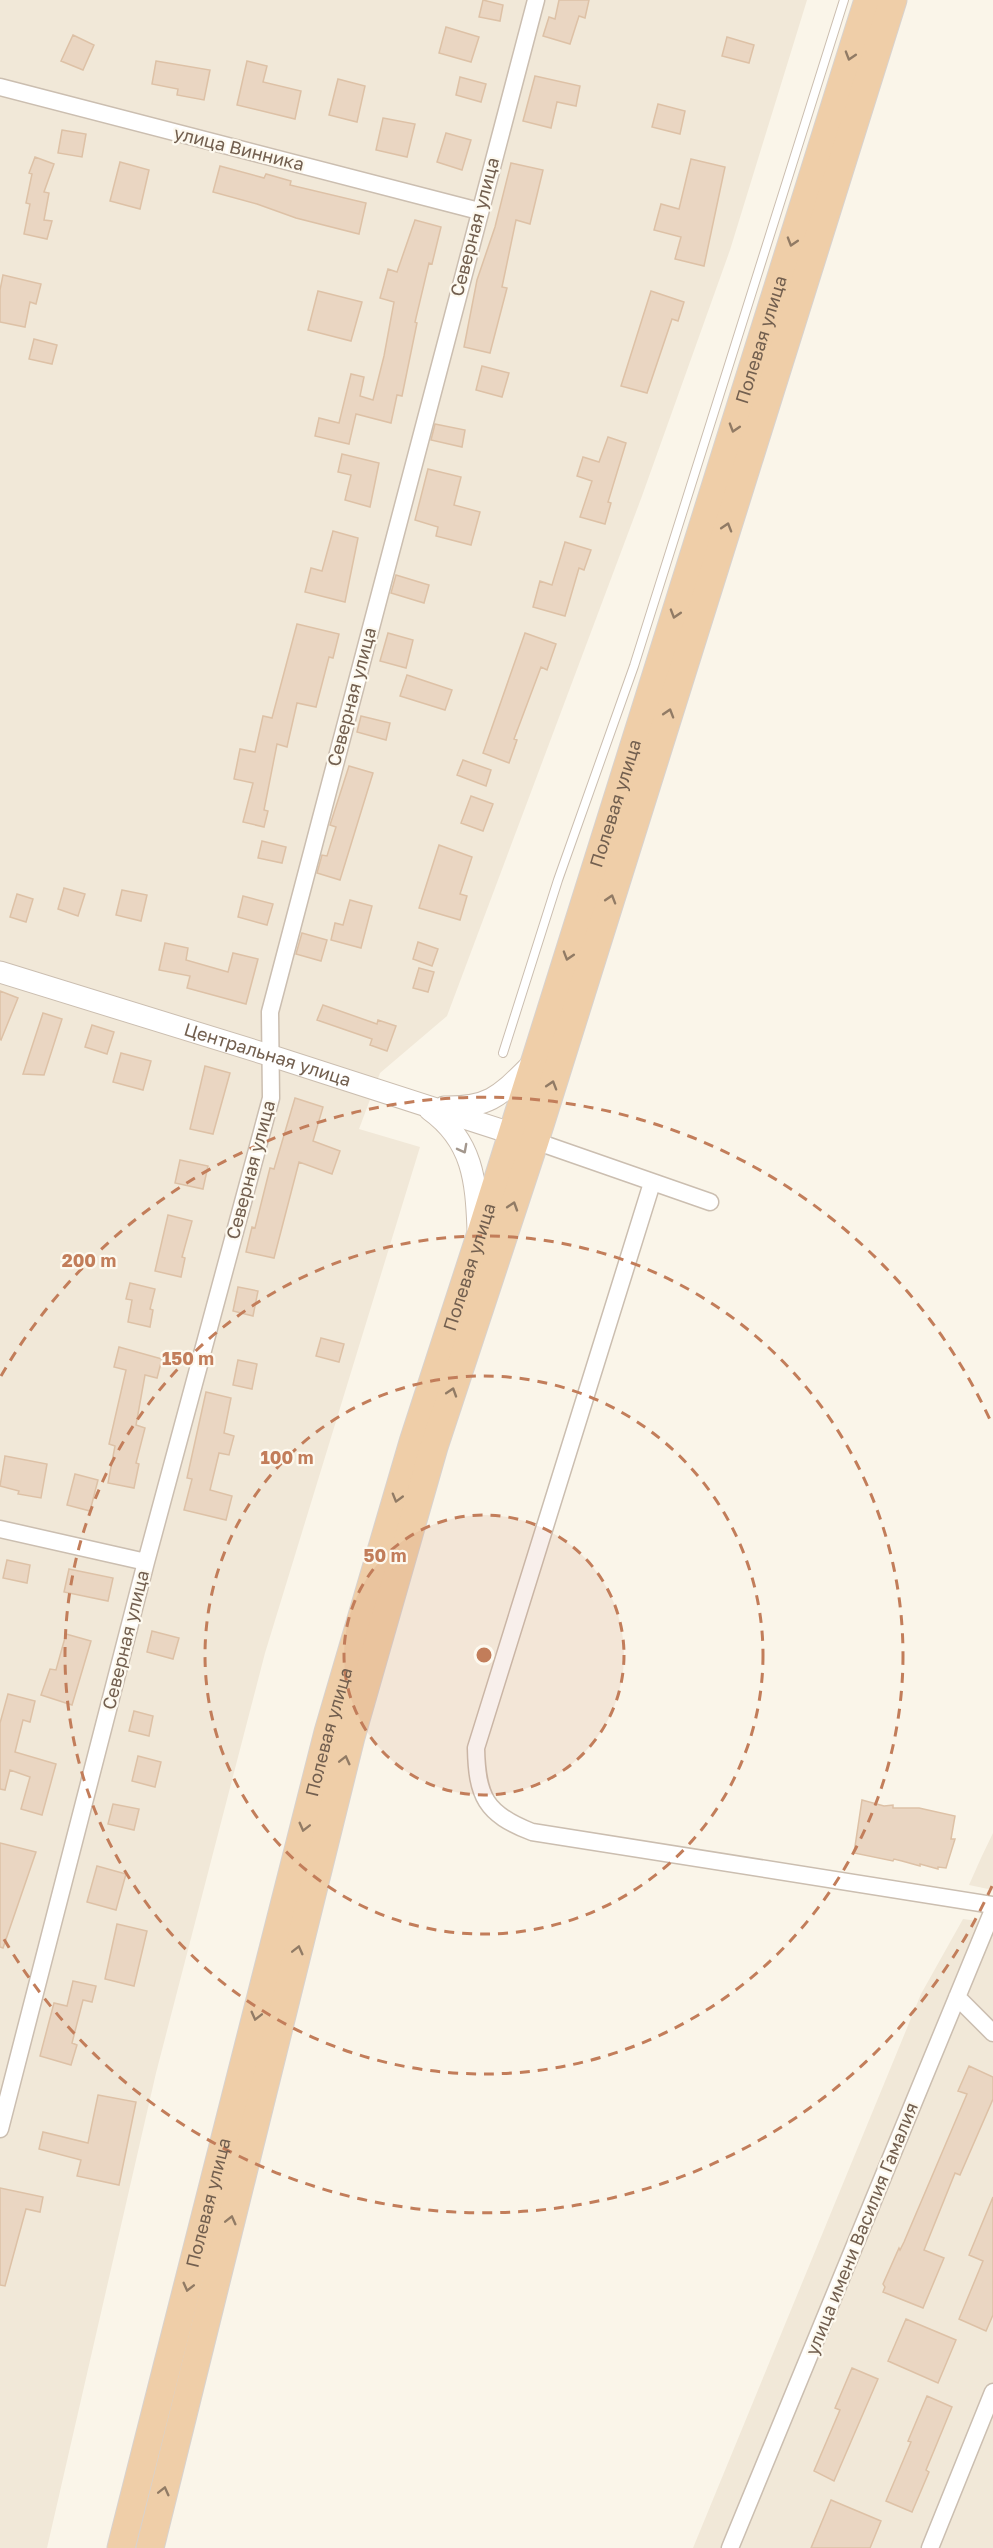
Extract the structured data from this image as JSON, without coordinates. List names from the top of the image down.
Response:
{
  "streets": {
    "highway": ["Полевая улица"],
    "street": [
      "улица Винника",
      "Северная улица",
      "Центральная улица",
      "улица имени Василия Гамалия"
    ]
  },
  "crossings": [
    ["улица Винника", "Северная улица"],
    ["Северная улица", "Центральная улица"],
    ["Полевая улица", "Центральная улица"]
  ],
  "rings": [
    "200 m",
    "150 m",
    "100 m",
    "50 m"
  ]
}
